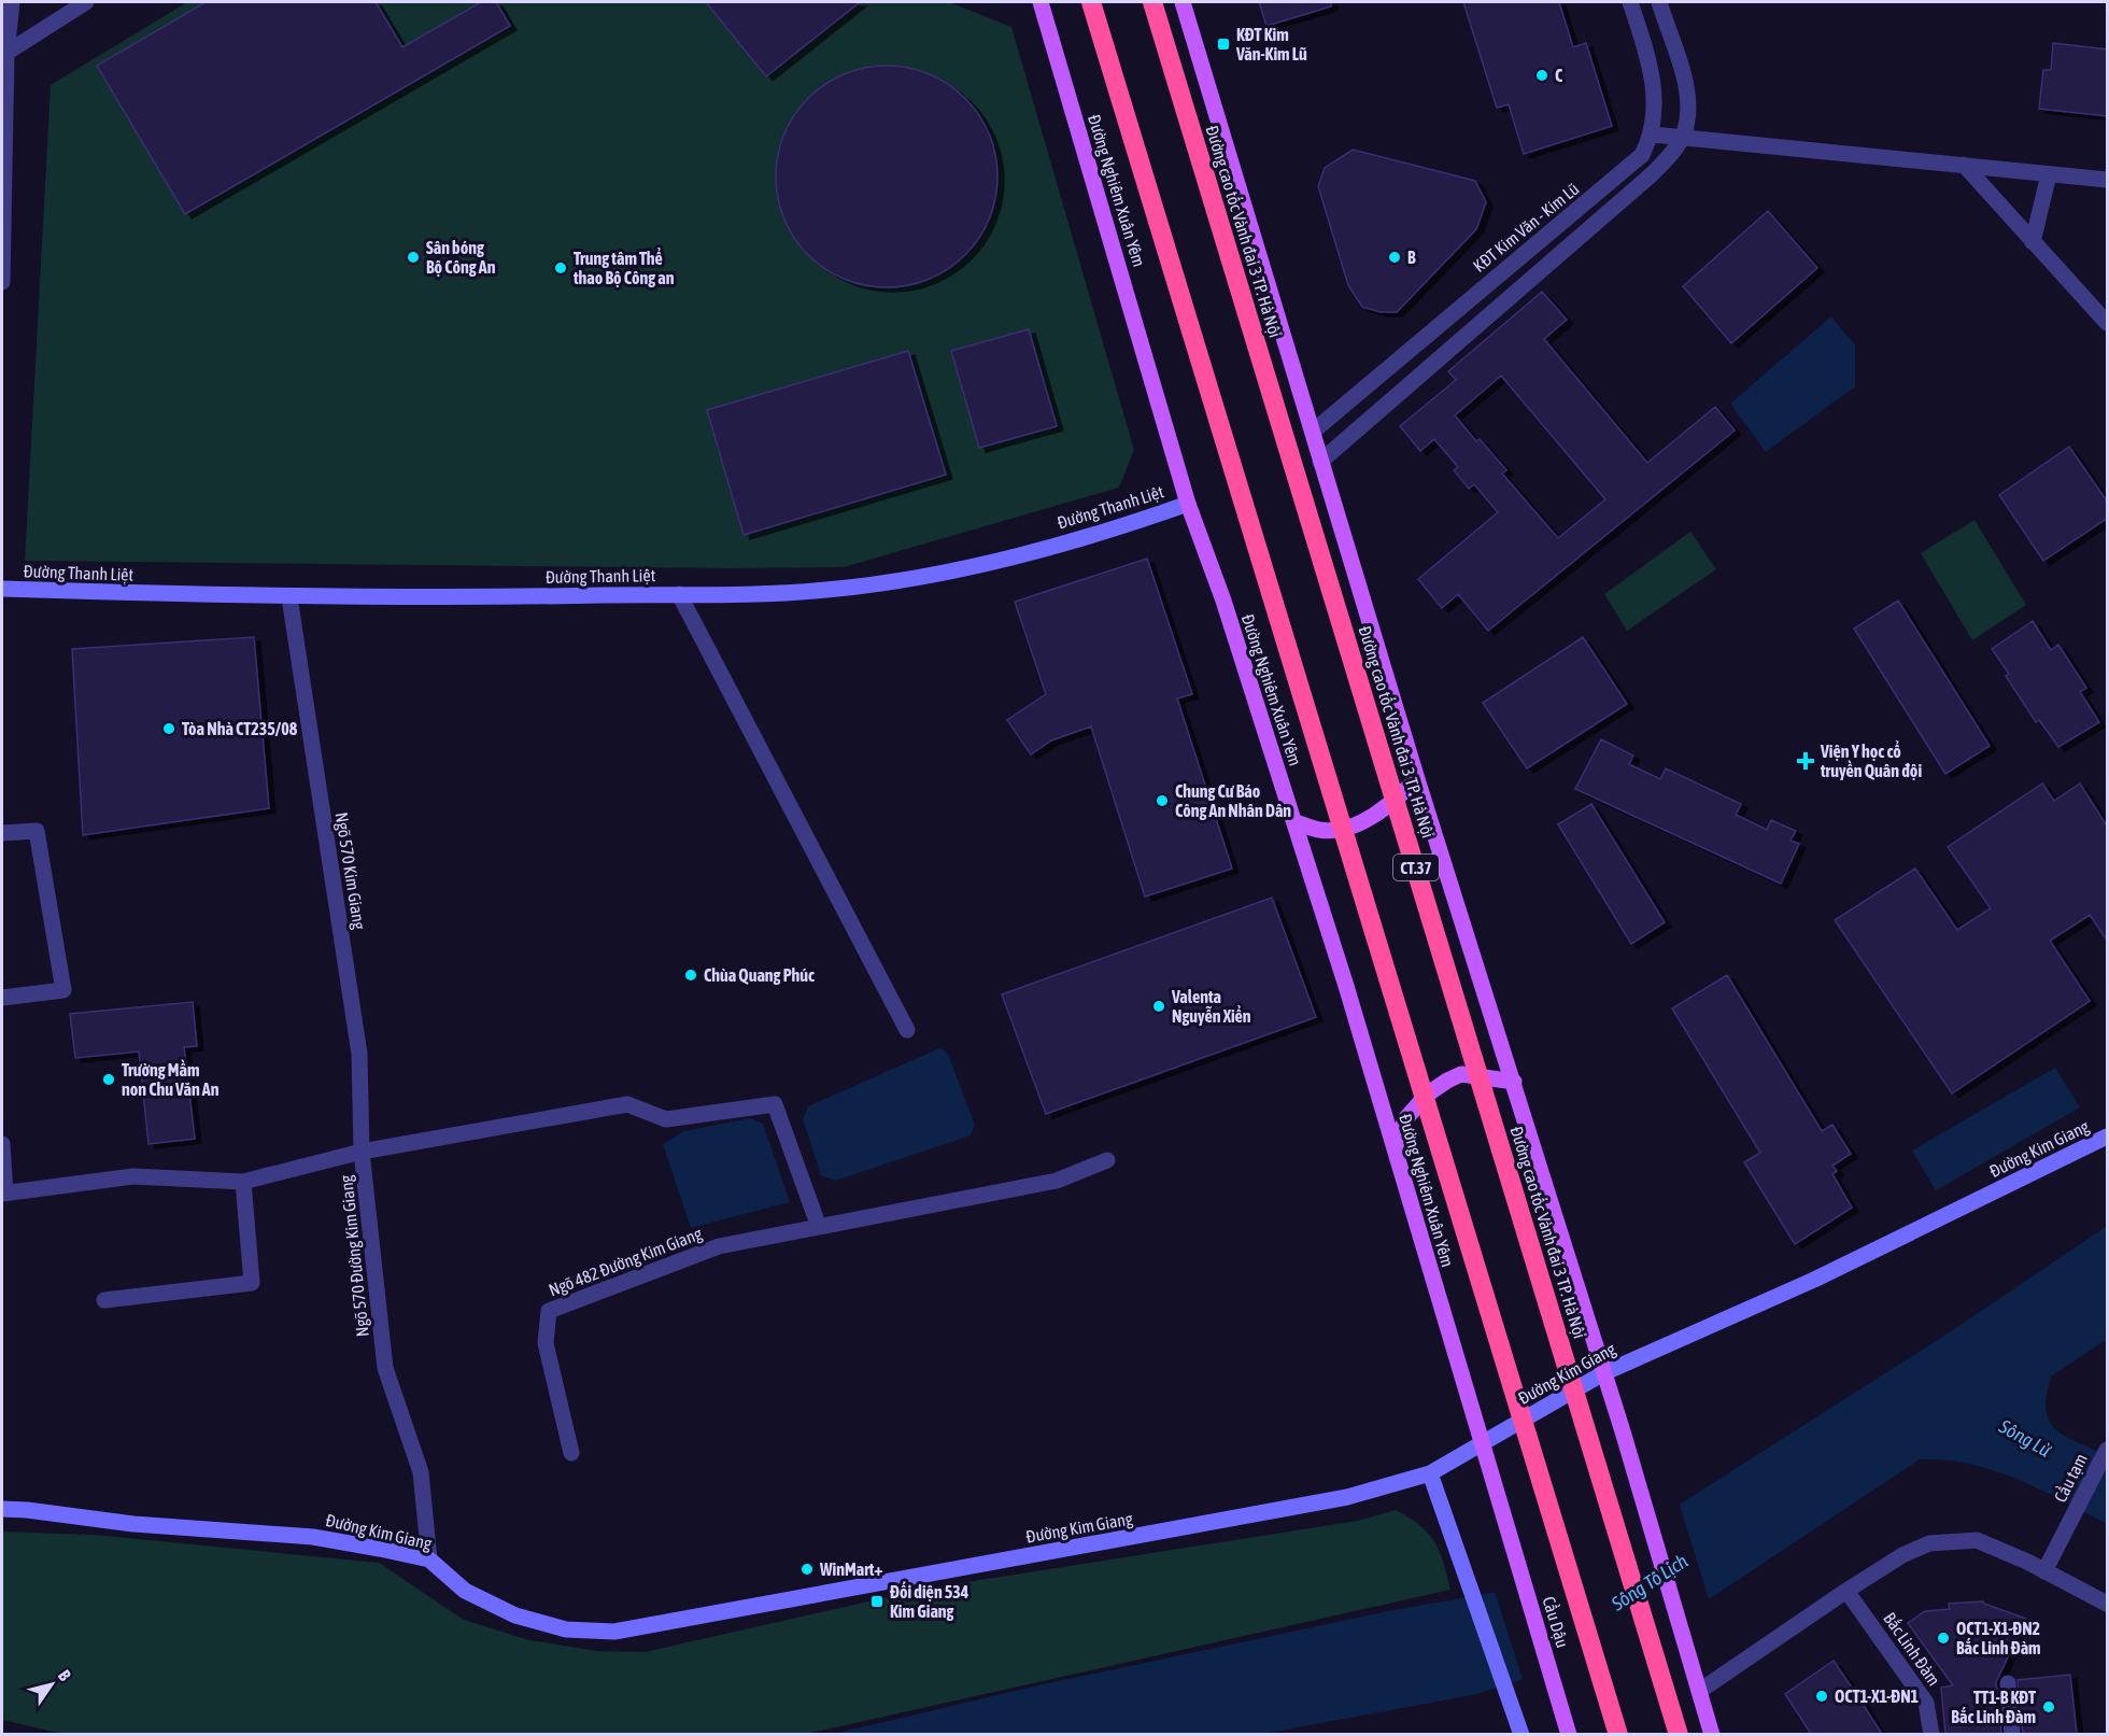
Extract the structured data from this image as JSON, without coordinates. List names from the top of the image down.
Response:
{
  "streets": {
    "highway": ["Đường cao tốc Vành đai 3 TP. Hà Nội", "CT.37"],
    "main road": [
      "Đường Nghiêm Xuân Yêm",
      "Đường Thanh Liệt",
      "Đường Kim Giang",
      "Cầu Dậu"
    ],
    "street": [
      "KĐT Kim Văn - Kim Lũ",
      "Ngõ 570 Kim Giang",
      "Ngõ 570 Đường Kim Giang",
      "Ngõ 482 Đường Kim Giang",
      "Cầu tạm",
      "Bắc Linh Đàm"
    ]
  },
  "crossings": [
    ["Đường Nghiêm Xuân Yêm", "Đường Thanh Liệt"],
    ["Đường Nghiêm Xuân Yêm", "Đường Kim Giang"],
    ["Đường Nghiêm Xuân Yêm", "Cầu Dậu"],
    ["Đường Thanh Liệt", "Ngõ 570 Kim Giang"],
    ["Ngõ 570 Kim Giang", "Ngõ 570 Đường Kim Giang"],
    ["Đường Kim Giang", "Ngõ 570 Đường Kim Giang"]
  ],
  "water": ["Sông Lừ", "Sông Tô Lịch"],
  "places": {
    "transit": ["KĐT Kim Văn-Kim Lũ", "Đối diện 534 Kim Giang"],
    "other": [
      "C",
      "Sân bóng Bộ Công An",
      "B",
      "Trung tâm Thể thao Bộ Công an",
      "Tòa Nhà CT235/08",
      "Chung Cư Báo Công An Nhân Dân",
      "Chùa Quang Phúc",
      "Valenta Nguyễn Xiển",
      "Trường Mầm non Chu Văn An",
      "WinMart+",
      "OCT1-X1-ĐN2 Bắc Linh Đàm",
      "OCT1-X1-ĐN1",
      "TT1-B KĐT Bắc Linh Đàm"
    ],
    "health": ["Viện Y học cổ truyền Quân đội"]
  },
  "north": "top right"
}
